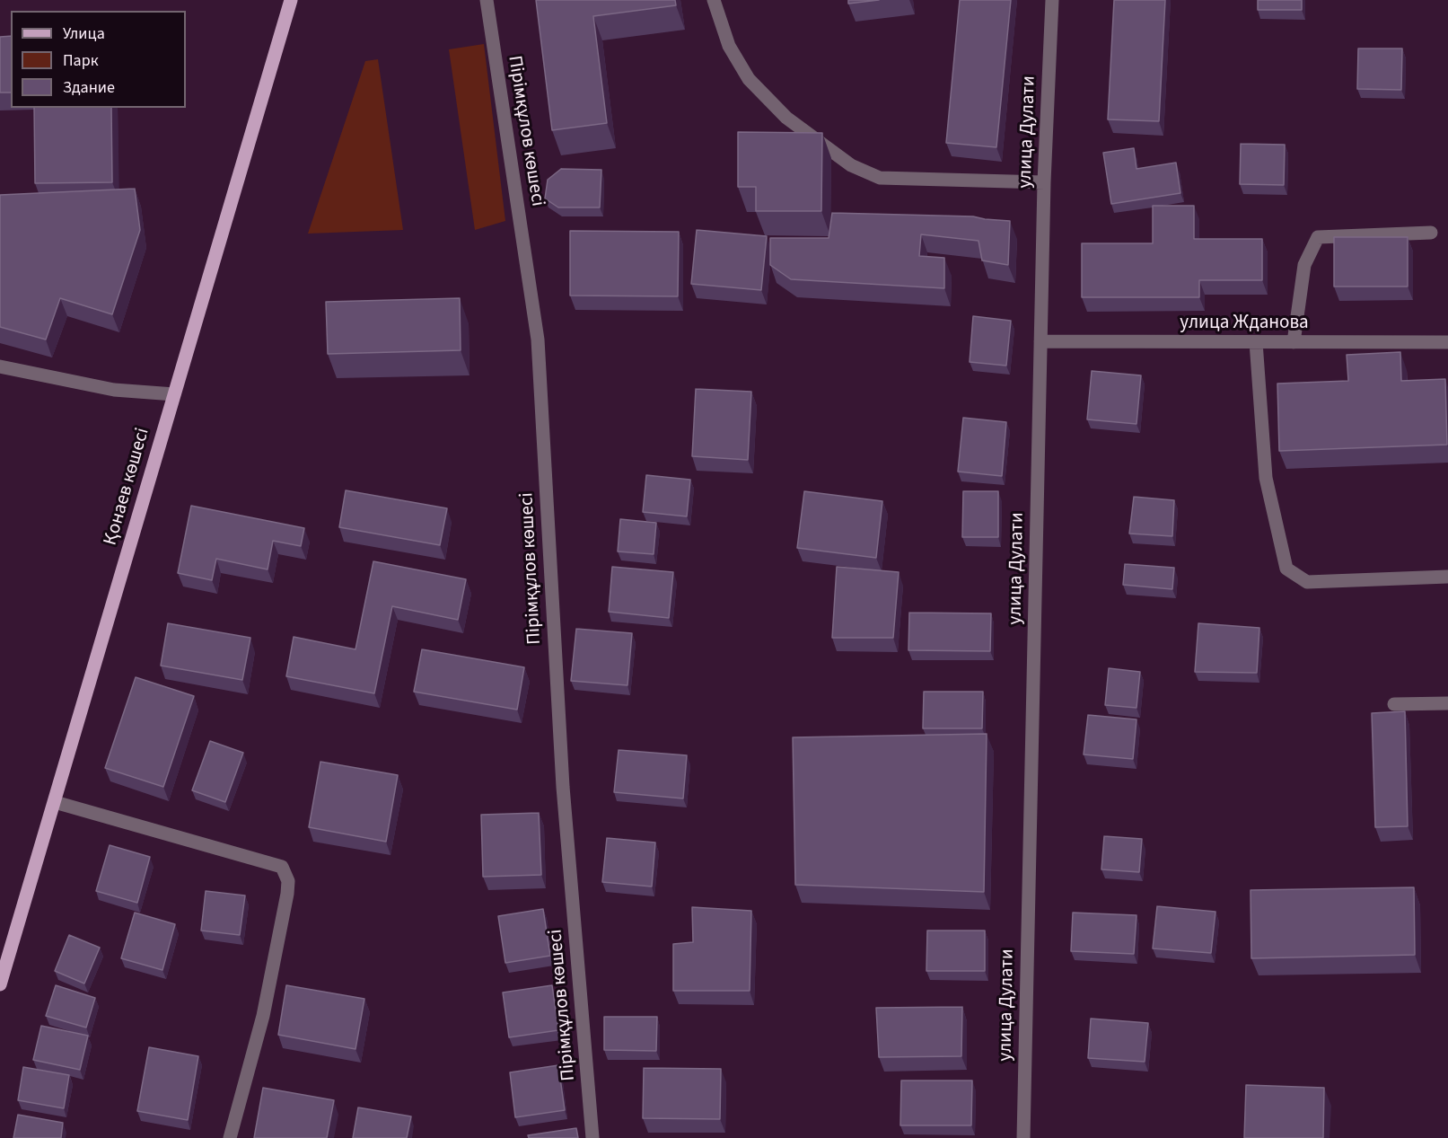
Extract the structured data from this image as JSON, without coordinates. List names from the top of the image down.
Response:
{
  "streets": {
    "main road": ["Қонаев көшесі"],
    "street": ["Пірімқұлов көшесі", "улица Дулати", "улица Жданова"]
  },
  "crossings": [
    ["улица Дулати", "улица Жданова"]
  ],
  "legend": ["Улица", "Парк", "Здание"]
}
